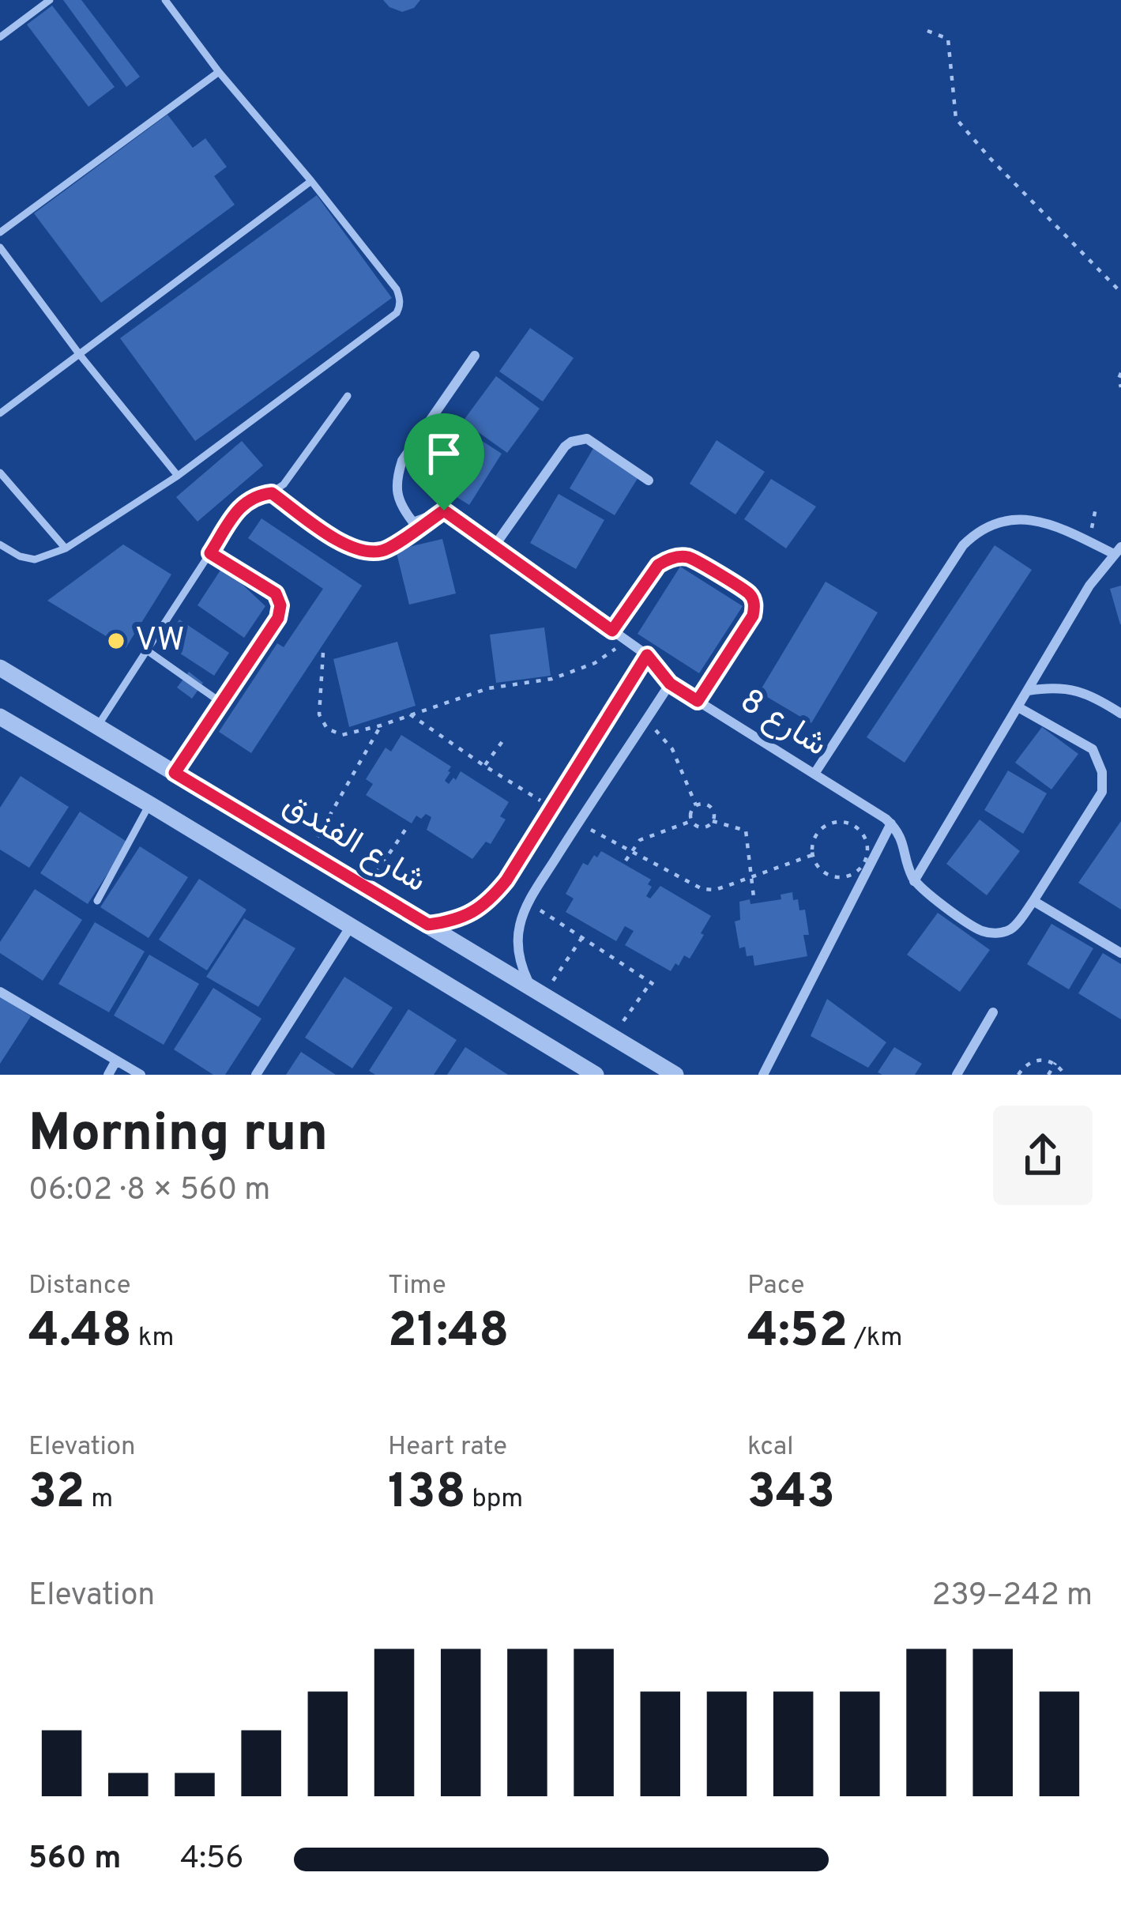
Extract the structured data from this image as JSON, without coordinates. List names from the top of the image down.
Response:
{
  "streets": {
    "street": ["شارع 8", "شارع الفندق"]
  },
  "places": ["VW"],
  "page": {
    "heading": ["Morning run", "06:02 · 8 × 560 m"],
    "stats": [
      ["Distance", "4.48 km"],
      ["Time", "21:48"],
      ["Pace", "4:52 /km"],
      ["Elevation", "32 m"],
      ["Heart rate", "138 bpm"],
      ["kcal", "343"]
    ],
    "chart": ["Elevation", "239–242 m"],
    "list": [
      {
        "name": "560 m",
        "note": "4:56"
      }
    ]
  }
}
